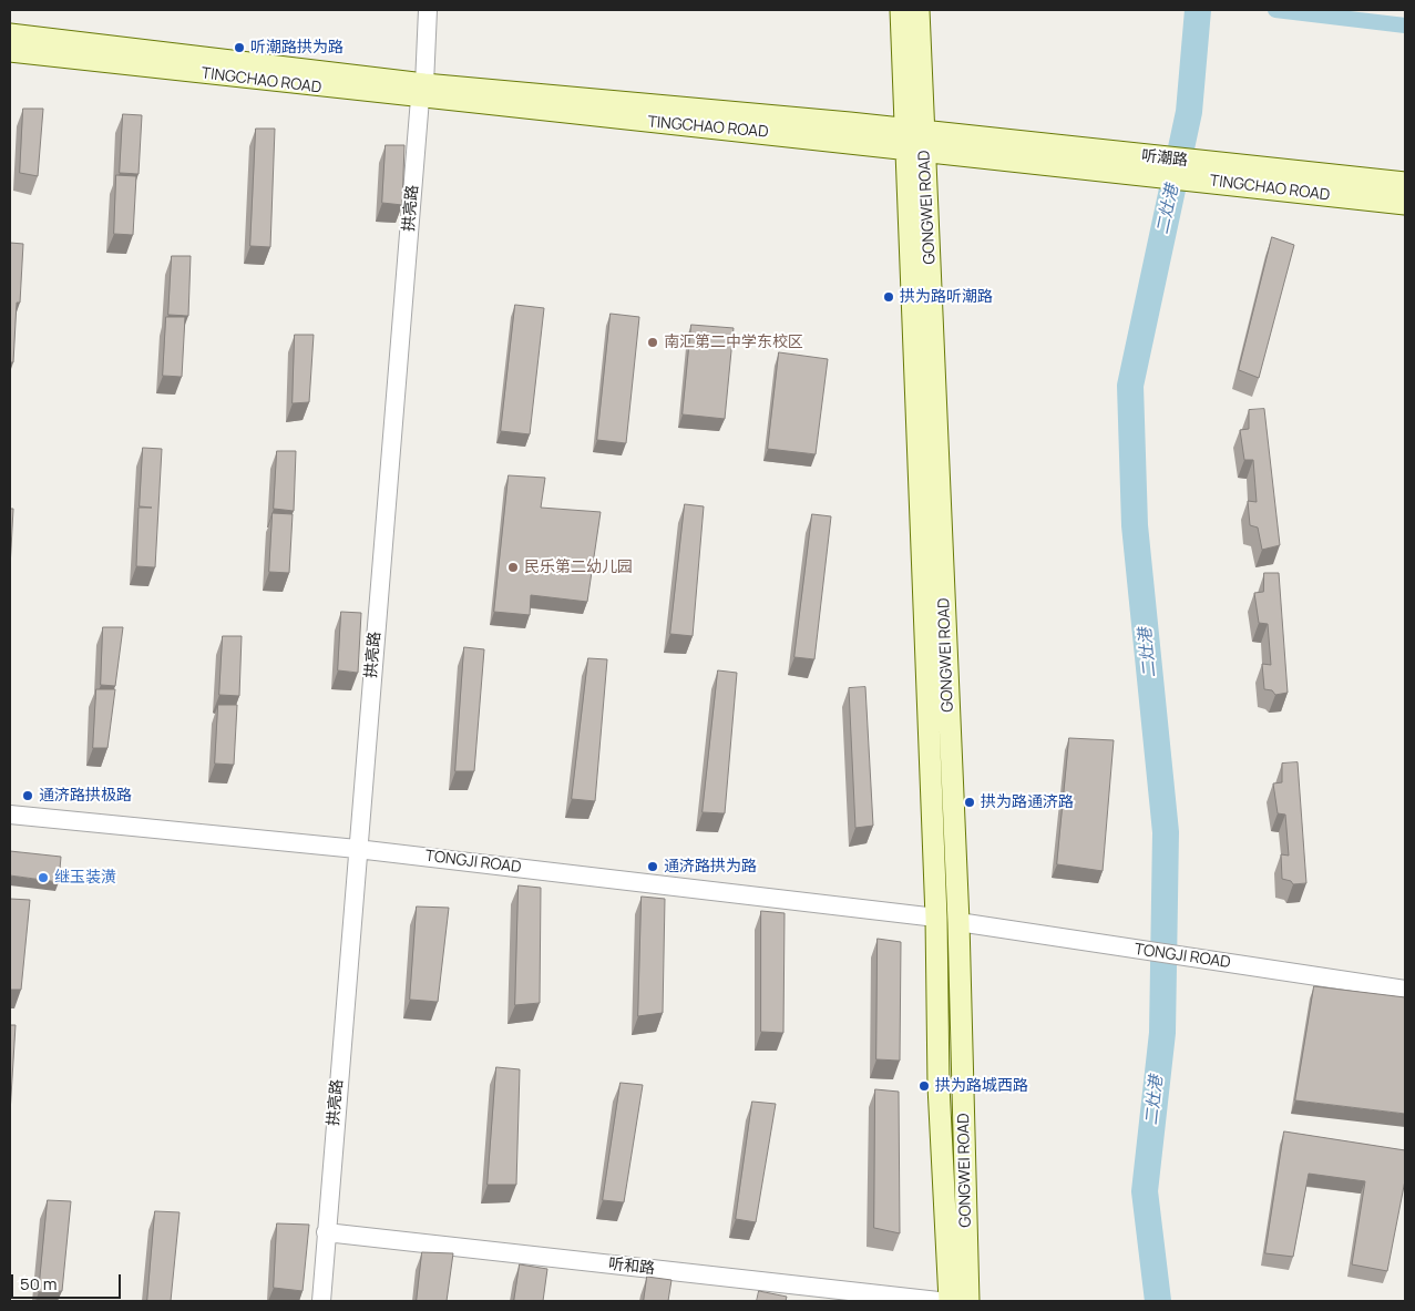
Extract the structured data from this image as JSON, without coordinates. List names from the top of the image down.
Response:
{
  "streets": {
    "main road": ["TINGCHAO ROAD", "听潮路", "GONGWEI ROAD"],
    "street": ["拱亮路", "TONGJI ROAD", "听和路"]
  },
  "crossings": [
    ["TINGCHAO ROAD", "听潮路"],
    ["TINGCHAO ROAD", "GONGWEI ROAD"],
    ["TINGCHAO ROAD", "拱亮路"],
    ["听潮路", "GONGWEI ROAD"],
    ["GONGWEI ROAD", "TONGJI ROAD"],
    ["拱亮路", "TONGJI ROAD"],
    ["拱亮路", "听和路"]
  ],
  "water": ["二灶港"],
  "places": [
    "听潮路拱为路",
    "拱为路听潮路",
    "南汇第二中学东校区",
    "民乐第二幼儿园",
    "通济路拱极路",
    "拱为路通济路",
    "通济路拱为路",
    "继玉装潢",
    "拱为路城西路"
  ],
  "scale_bar": "50 m"
}
